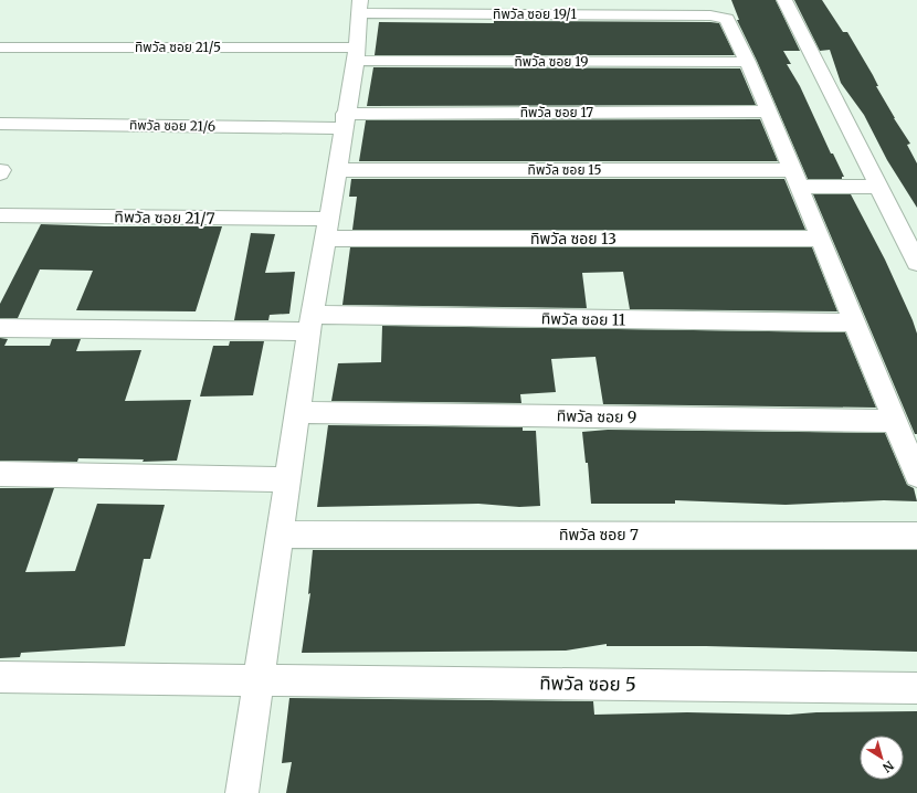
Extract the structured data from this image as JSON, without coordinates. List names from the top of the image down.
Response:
{
  "streets": {
    "street": [
      "ทิพวัล ซอย 19/1",
      "ทิพวัล ซอย 21/5",
      "ทิพวัล ซอย 19",
      "ทิพวัล ซอย 17",
      "ทิพวัล ซอย 21/6",
      "ทิพวัล ซอย 15",
      "ทิพวัล ซอย 21/7",
      "ทิพวัล ซอย 13",
      "ทิพวัล ซอย 11",
      "ทิพวัล ซอย 9",
      "ทิพวัล ซอย 7",
      "ทิพวัล ซอย 5"
    ]
  },
  "crossings": [
    ["ทิพวัล ซอย 21/5", "ทิพวัล ซอย 19"],
    ["ทิพวัล ซอย 17", "ทิพวัล ซอย 21/6"]
  ],
  "north": "bottom right"
}
